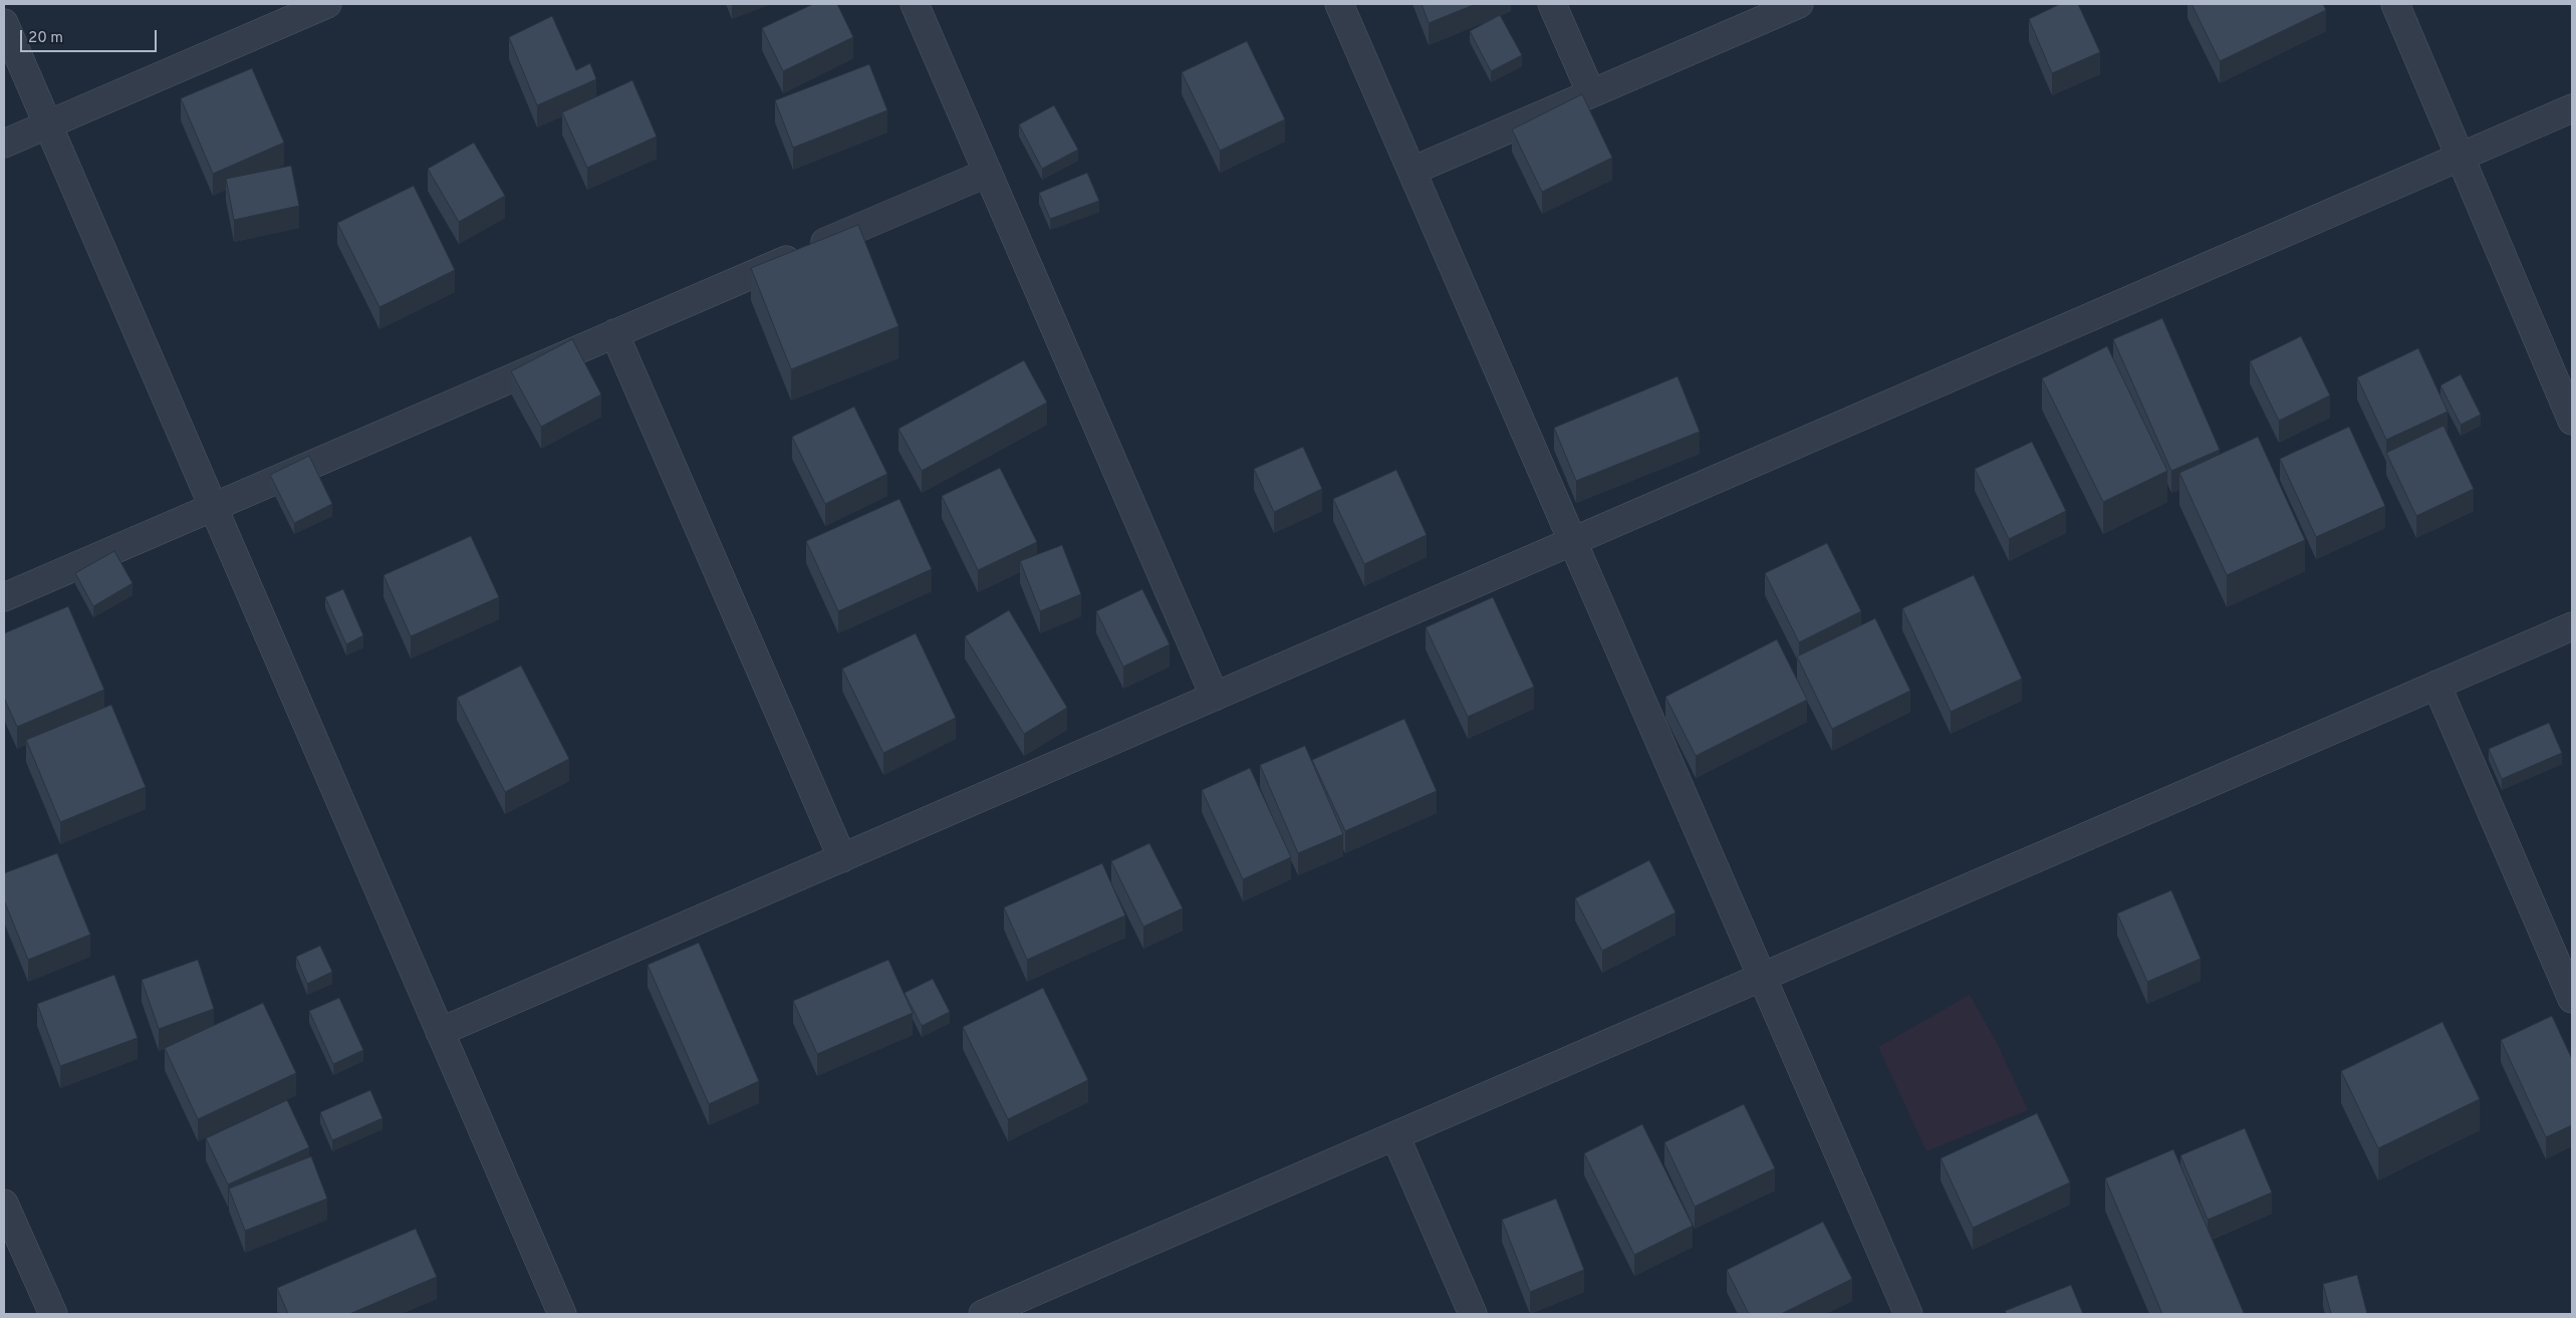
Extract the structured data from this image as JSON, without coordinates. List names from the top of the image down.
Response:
{
  "scale_bar": "20 m"
}
